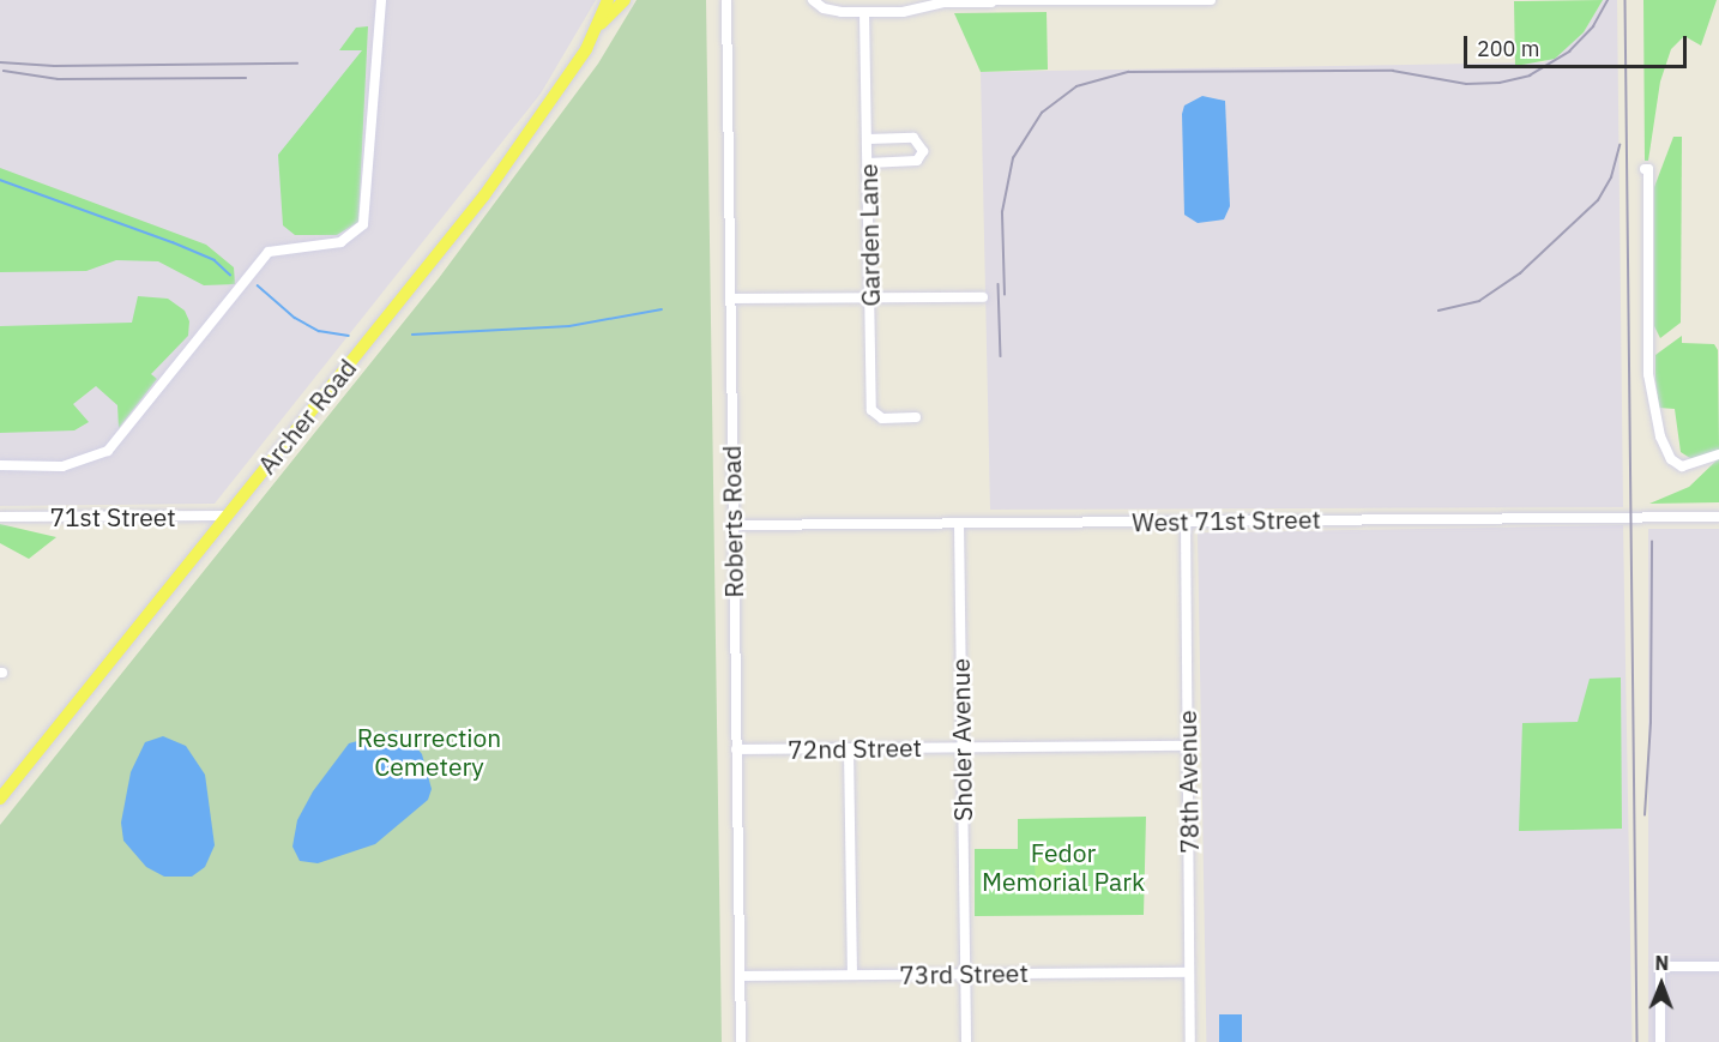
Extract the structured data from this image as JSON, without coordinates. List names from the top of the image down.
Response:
{
  "streets": {
    "main road": ["Archer Road"],
    "street": [
      "Garden Lane",
      "71st Street",
      "West 71st Street",
      "Roberts Road",
      "Sholer Avenue",
      "72nd Street",
      "78th Avenue",
      "73rd Street"
    ]
  },
  "crossings": [
    ["Archer Road", "71st Street"],
    ["West 71st Street", "Roberts Road"],
    ["West 71st Street", "Sholer Avenue"],
    ["West 71st Street", "78th Avenue"],
    ["Roberts Road", "72nd Street"],
    ["Roberts Road", "73rd Street"],
    ["Sholer Avenue", "72nd Street"],
    ["Sholer Avenue", "73rd Street"],
    ["72nd Street", "78th Avenue"],
    ["78th Avenue", "73rd Street"]
  ],
  "parks": ["Resurrection Cemetery", "Fedor Memorial Park"],
  "scale_bar": "200 m",
  "north": "top"
}
